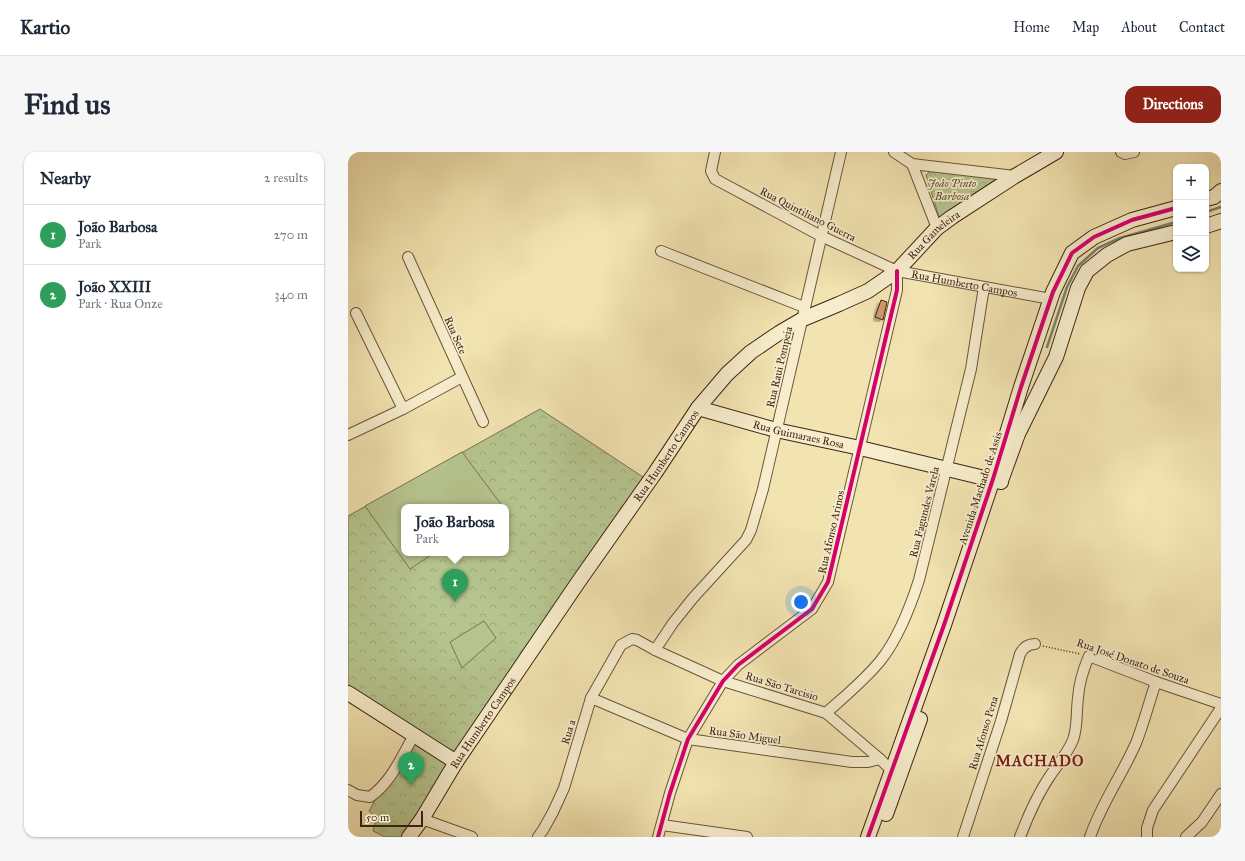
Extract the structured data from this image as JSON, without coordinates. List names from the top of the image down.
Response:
{
  "streets": {
    "street": [
      "Rua Quintiliano Guerra",
      "Rua Gameleira",
      "Rua Humberto Campos",
      "Rua Sete",
      "Rua Raui Pompeia",
      "Rua Guimaraes Rosa",
      "Avenida Machado de Assis",
      "Rua Fagundes Varela",
      "Rua Afonso Arinos",
      "Rua José Donato de Souza",
      "Rua São Tarcisio",
      "Rua a",
      "Rua Afonso Pena",
      "Rua São Miguel"
    ]
  },
  "crossings": [
    ["Rua Quintiliano Guerra", "Rua Gameleira"],
    ["Rua Quintiliano Guerra", "Rua Humberto Campos"],
    ["Rua Quintiliano Guerra", "Rua Raui Pompeia"],
    ["Rua Quintiliano Guerra", "Rua Afonso Arinos"],
    ["Rua Gameleira", "Rua Humberto Campos"],
    ["Rua Gameleira", "Rua Afonso Arinos"],
    ["Rua Humberto Campos", "Rua Raui Pompeia"],
    ["Rua Humberto Campos", "Rua Guimaraes Rosa"],
    ["Rua Humberto Campos", "Avenida Machado de Assis"],
    ["Rua Humberto Campos", "Rua Fagundes Varela"],
    ["Rua Humberto Campos", "Rua Afonso Arinos"],
    ["Rua Raui Pompeia", "Rua Guimaraes Rosa"],
    ["Rua Raui Pompeia", "Rua São Tarcisio"],
    ["Rua Guimaraes Rosa", "Avenida Machado de Assis"],
    ["Rua Guimaraes Rosa", "Rua Fagundes Varela"],
    ["Rua Guimaraes Rosa", "Rua Afonso Arinos"],
    ["Avenida Machado de Assis", "Rua São Tarcisio"],
    ["Rua Fagundes Varela", "Rua São Tarcisio"],
    ["Rua Afonso Arinos", "Rua São Tarcisio"],
    ["Rua Afonso Arinos", "Rua São Miguel"],
    ["Rua José Donato de Souza", "Rua Afonso Pena"],
    ["Rua São Tarcisio", "Rua a"],
    ["Rua São Tarcisio", "Rua São Miguel"],
    ["Rua a", "Rua São Miguel"]
  ],
  "districts": ["MACHADO"],
  "parks": ["Joâo Pinto Barbosa"],
  "scale_bar": "50 m",
  "page": {
    "header": "Kartio",
    "nav": [
      "Home",
      "Map",
      "About",
      "Contact"
    ],
    "buttons": "Directions",
    "title": "Find us",
    "heading": ["Nearby", "2 results"],
    "map_buttons": ["+", "−"],
    "list": [
      {
        "mark": "1",
        "name": "João Barbosa",
        "note": "Park",
        "value": "270 m"
      },
      {
        "mark": "2",
        "name": "João XXIII",
        "note": "Park · Rua Onze",
        "value": "340 m"
      }
    ],
    "popup": ["João Barbosa", "Park"],
    "pins": ["1", "2"],
    "scale": "50 m"
  }
}
